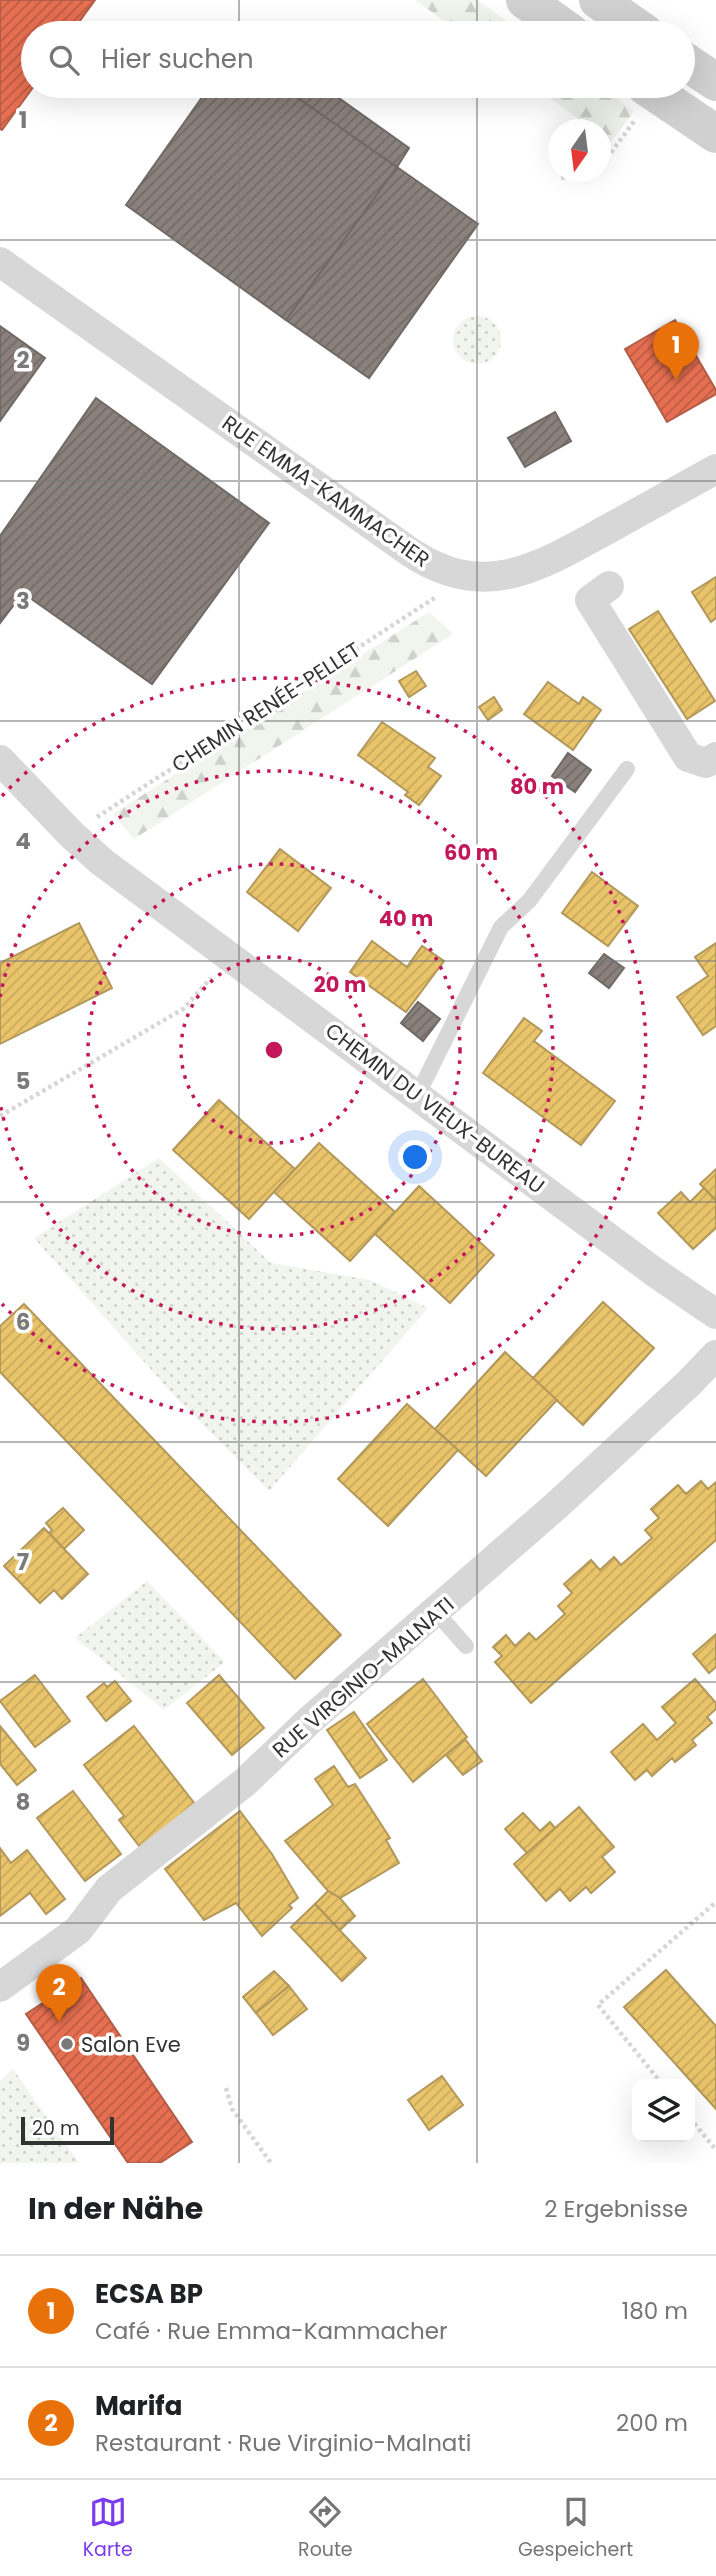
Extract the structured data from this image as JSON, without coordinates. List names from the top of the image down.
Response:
{
  "streets": {
    "street": ["RUE EMMA-KAMMACHER", "CHEMIN DU VIEUX-BUREAU", "RUE VIRGINIO-MALNATI"],
    "path": ["CHEMIN RENÉE-PELLET"]
  },
  "places": ["Salon Eve"],
  "scale_bar": "20 m",
  "north": "bottom",
  "page": {
    "search": "Hier suchen",
    "pins": ["1", "2"],
    "scale": "20 m",
    "heading": ["In der Nähe", "2 Ergebnisse"],
    "list": [
      {
        "mark": "1",
        "name": "ECSA BP",
        "note": "Café · Rue Emma-Kammacher",
        "value": "180 m"
      },
      {
        "mark": "2",
        "name": "Marifa",
        "note": "Restaurant · Rue Virginio-Malnati",
        "value": "200 m"
      }
    ],
    "nav": ["Karte", "Route", "Gespeichert"]
  },
  "grid": {
    "rows": [
      "1",
      "2",
      "3",
      "4",
      "5",
      "6",
      "7",
      "8",
      "9"
    ]
  },
  "rings": [
    "80 m",
    "60 m",
    "40 m",
    "20 m"
  ]
}
